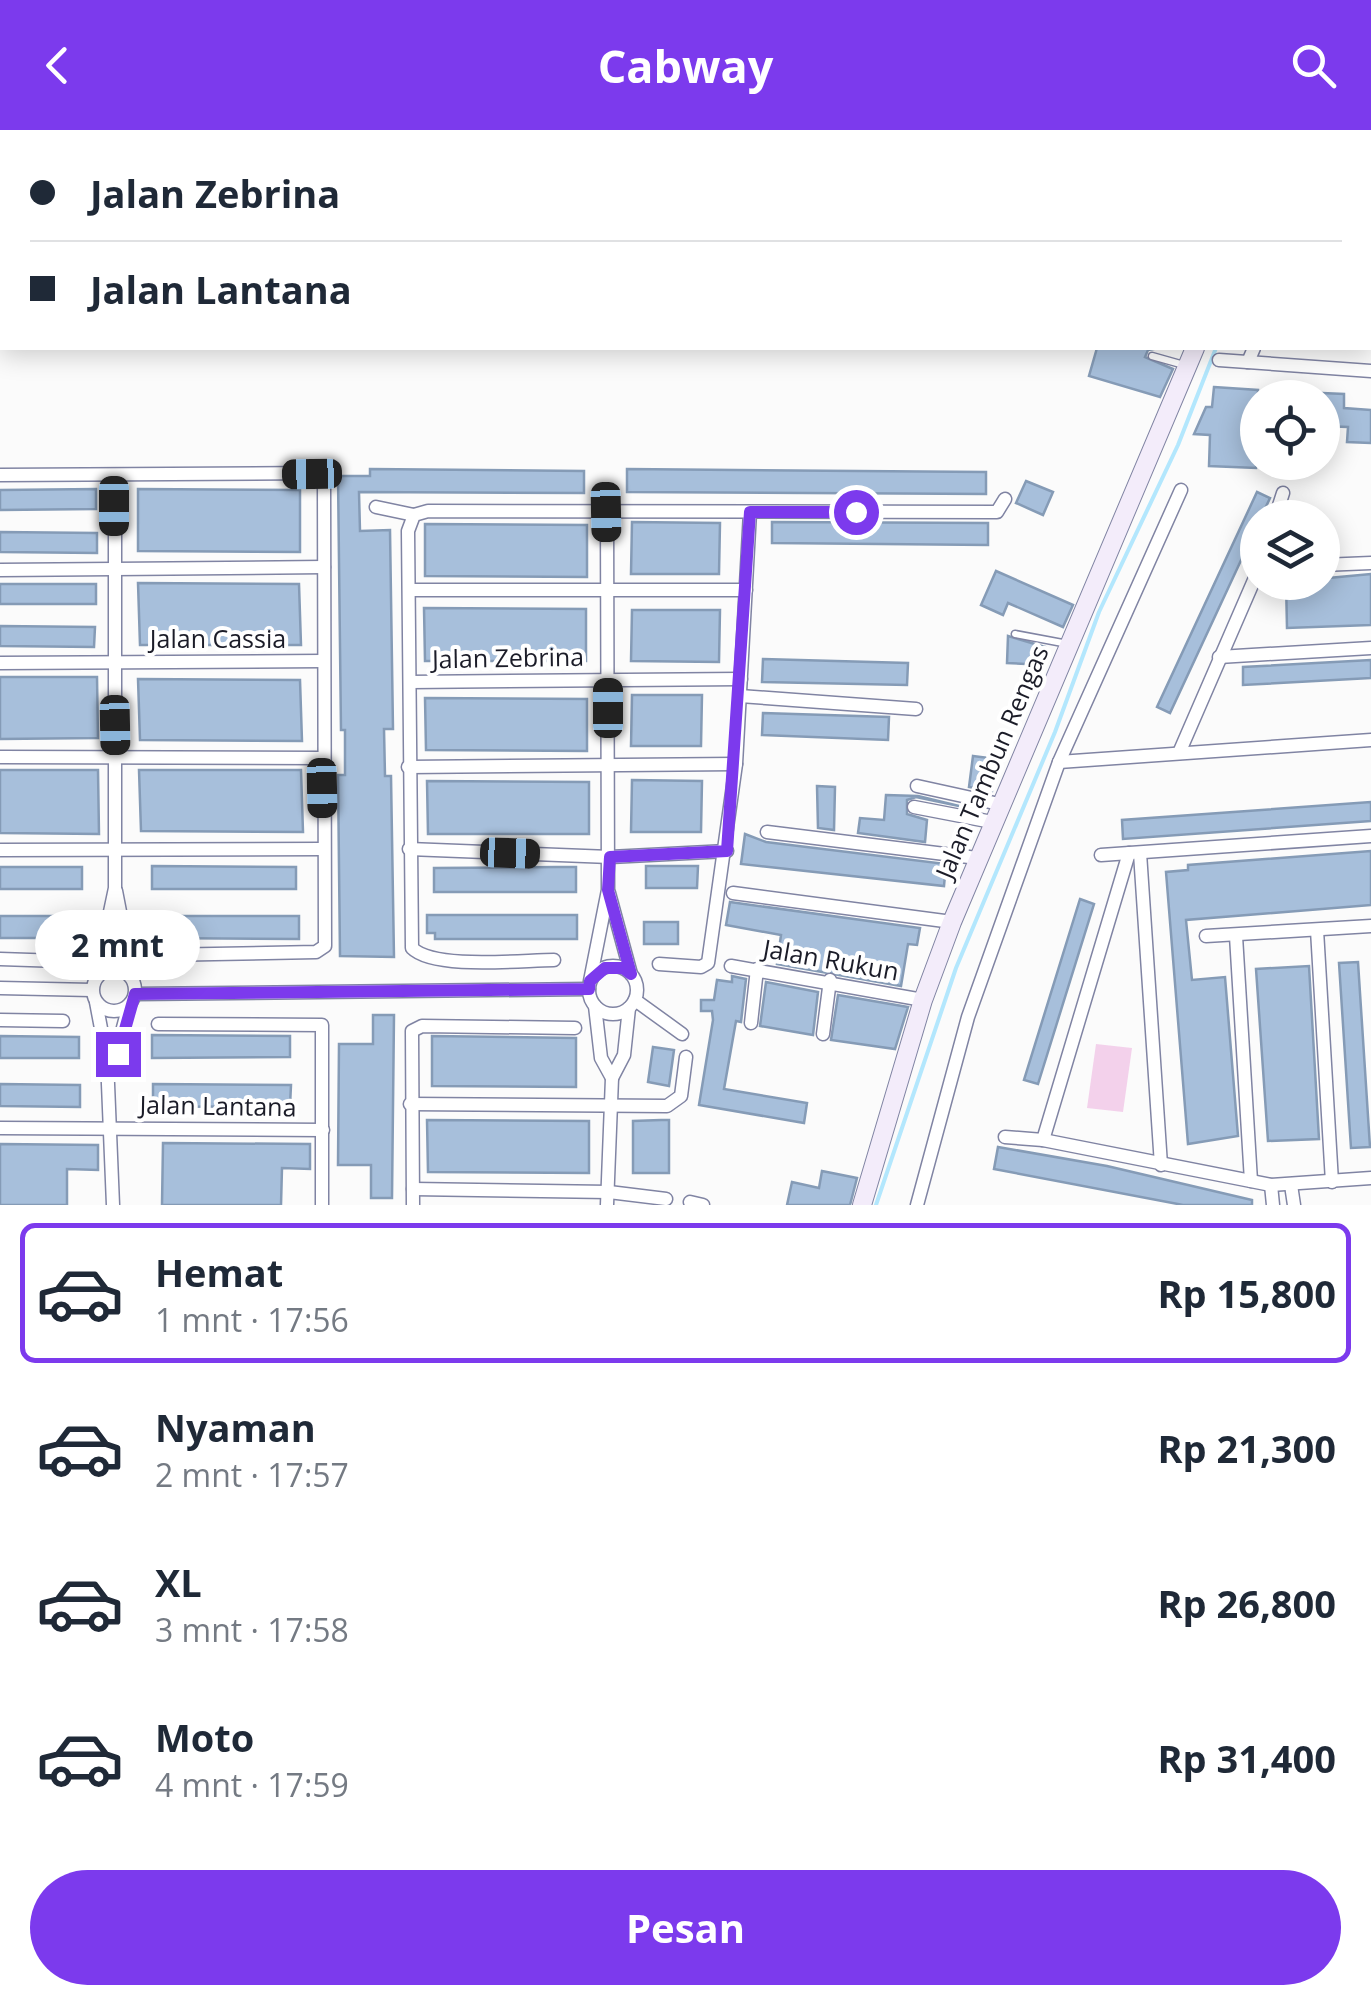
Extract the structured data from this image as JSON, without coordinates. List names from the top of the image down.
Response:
{
  "streets": {
    "street": [
      "Jalan Cassia",
      "Jalan Zebrina",
      "Jalan Tambun Rengas",
      "Jalan Rukun",
      "Jalan Lantana"
    ]
  },
  "crossings": [
    ["Jalan Cassia", "Jalan Lantana"],
    ["Jalan Tambun Rengas", "Jalan Rukun"]
  ],
  "page": {
    "header": "Cabway",
    "banner": ["Jalan Zebrina", "Jalan Lantana"],
    "bubble": "2 mnt",
    "list": [
      {
        "name": "Hemat",
        "note": "1 mnt · 17:56",
        "value": "Rp 15,800"
      },
      {
        "name": "Nyaman",
        "note": "2 mnt · 17:57",
        "value": "Rp 21,300"
      },
      {
        "name": "XL",
        "note": "3 mnt · 17:58",
        "value": "Rp 26,800"
      },
      {
        "name": "Moto",
        "note": "4 mnt · 17:59",
        "value": "Rp 31,400"
      }
    ],
    "buttons": "Pesan"
  }
}
